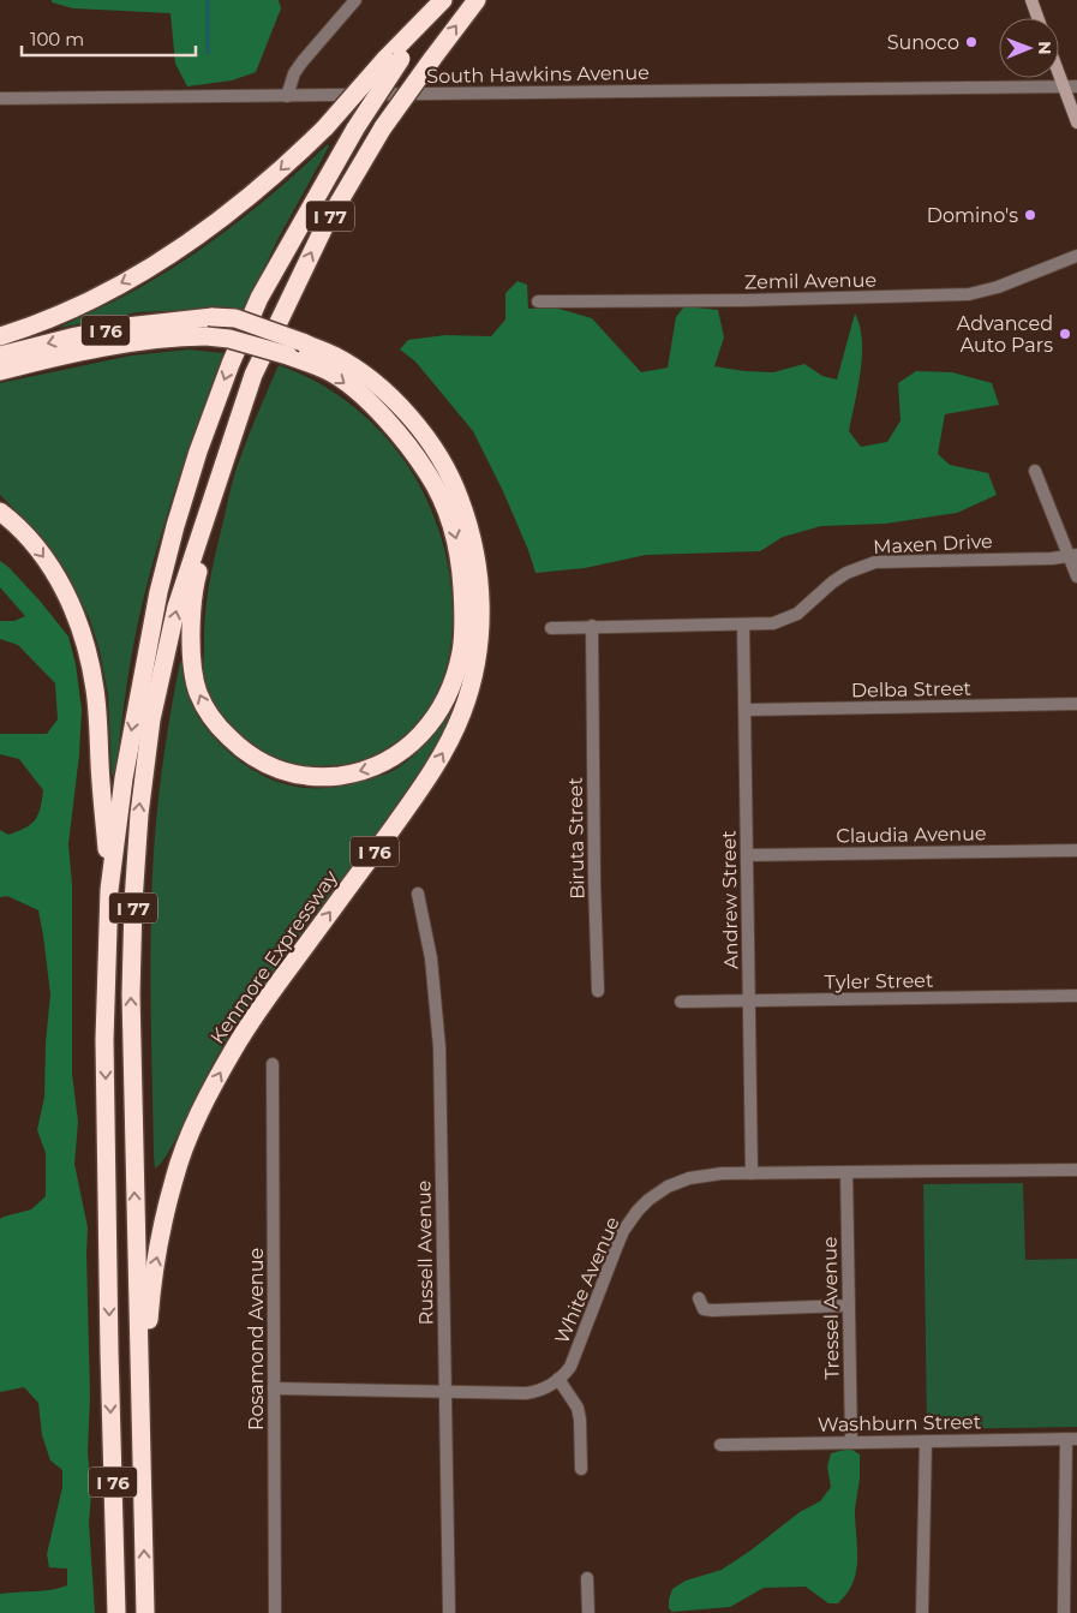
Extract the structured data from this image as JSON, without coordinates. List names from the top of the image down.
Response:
{
  "streets": {
    "highway": ["I 77", "I 76", "Kenmore Expressway"],
    "street": [
      "South Hawkins Avenue",
      "Zemil Avenue",
      "Maxen Drive",
      "Delba Street",
      "Claudia Avenue",
      "Biruta Street",
      "Andrew Street",
      "Tyler Street",
      "Russell Avenue",
      "White Avenue",
      "Tressel Avenue",
      "Rosamond Avenue",
      "Washburn Street"
    ]
  },
  "crossings": [
    ["I 77", "I 76"],
    ["I 77", "Kenmore Expressway"],
    ["I 76", "Kenmore Expressway"],
    ["Maxen Drive", "Biruta Street"],
    ["Maxen Drive", "Andrew Street"],
    ["Delba Street", "Andrew Street"],
    ["Claudia Avenue", "Andrew Street"],
    ["Andrew Street", "Tyler Street"],
    ["Andrew Street", "White Avenue"],
    ["White Avenue", "Tressel Avenue"],
    ["Tressel Avenue", "Washburn Street"]
  ],
  "places": ["Sunoco", "Domino's", "Advanced Auto Pars"],
  "scale_bar": "100 m",
  "north": "right"
}
